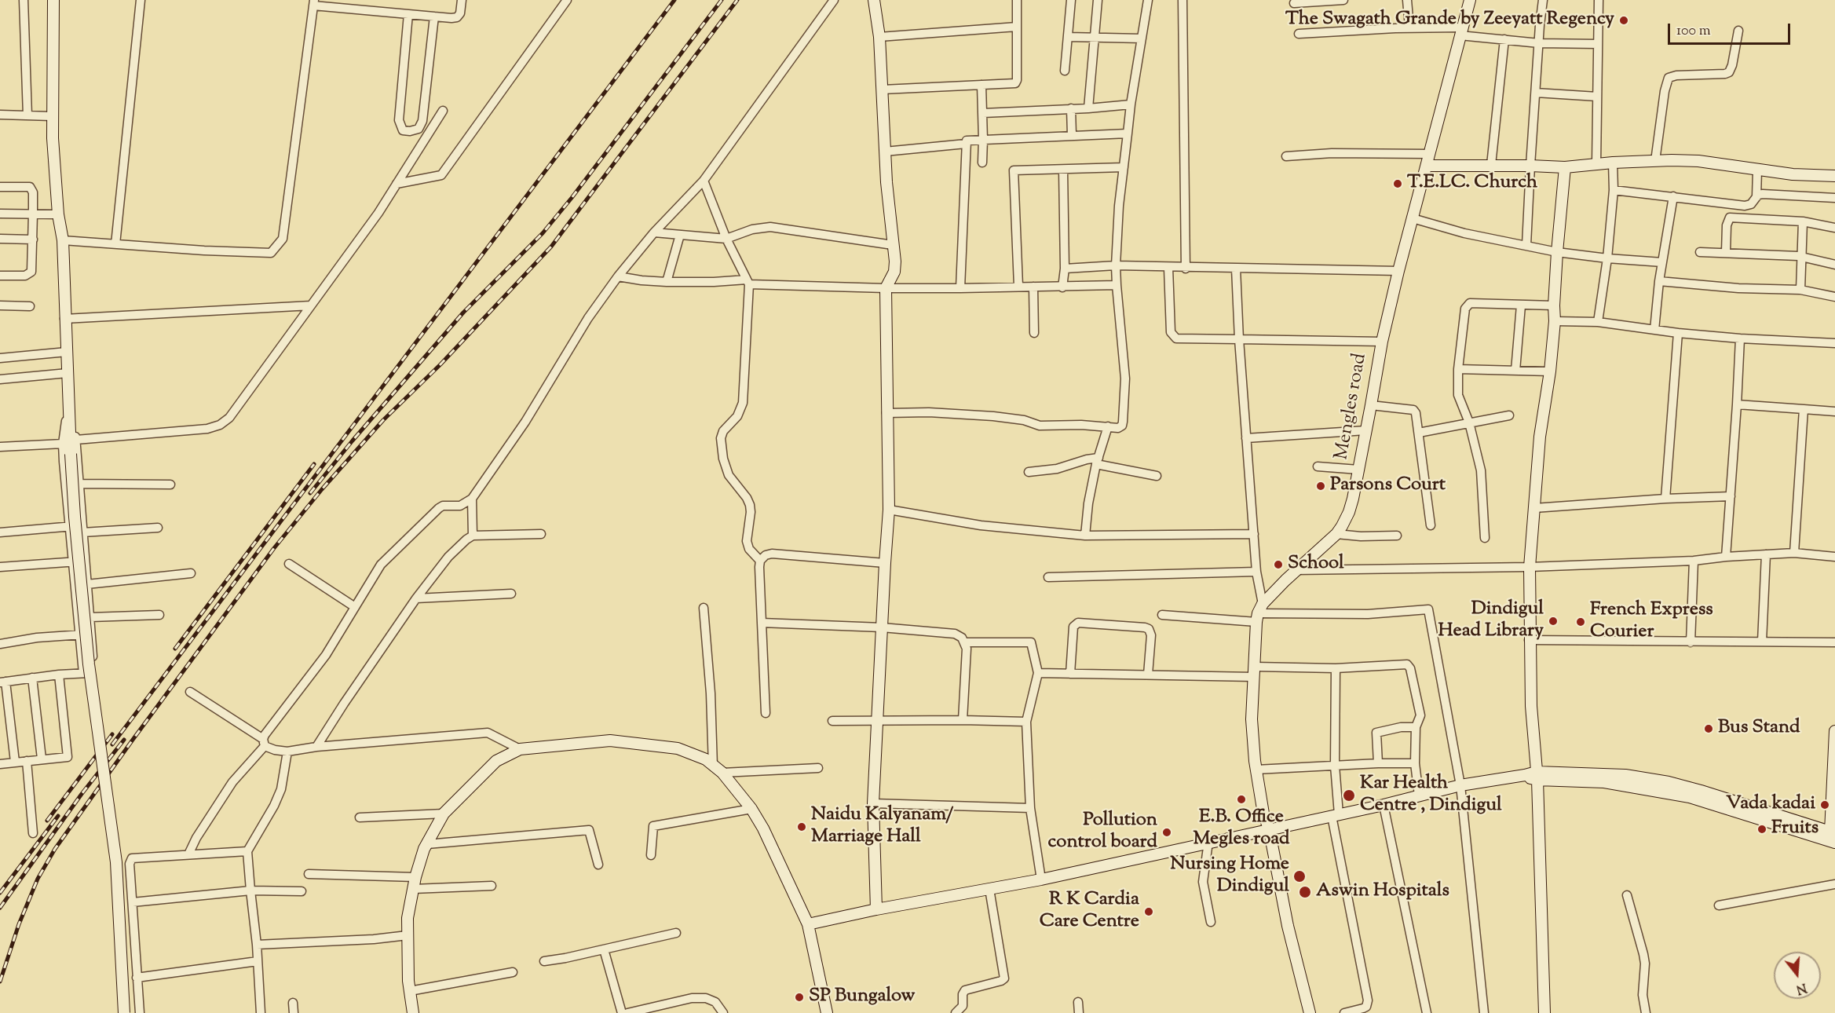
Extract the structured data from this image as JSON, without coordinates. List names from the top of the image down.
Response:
{
  "streets": {
    "main road": ["Mengles road"]
  },
  "places": [
    "The Swagath Grande by Zeeyatt Regency",
    "T.E.LC. Church",
    "Parsons Court",
    "School",
    "Dindigul Head Library",
    "French Express Courier",
    "Bus Stand",
    "Kar Health Centre , Dindigul",
    "E.B. Office Megles road",
    "Vada kadai",
    "Naidu Kalyanam/ Marriage Hall",
    "Fruits",
    "Pollution control board",
    "Nursing Home Dindigul",
    "Aswin Hospitals",
    "R K Cardia Care Centre",
    "SP Bungalow"
  ],
  "scale_bar": "100 m",
  "north": "bottom"
}
